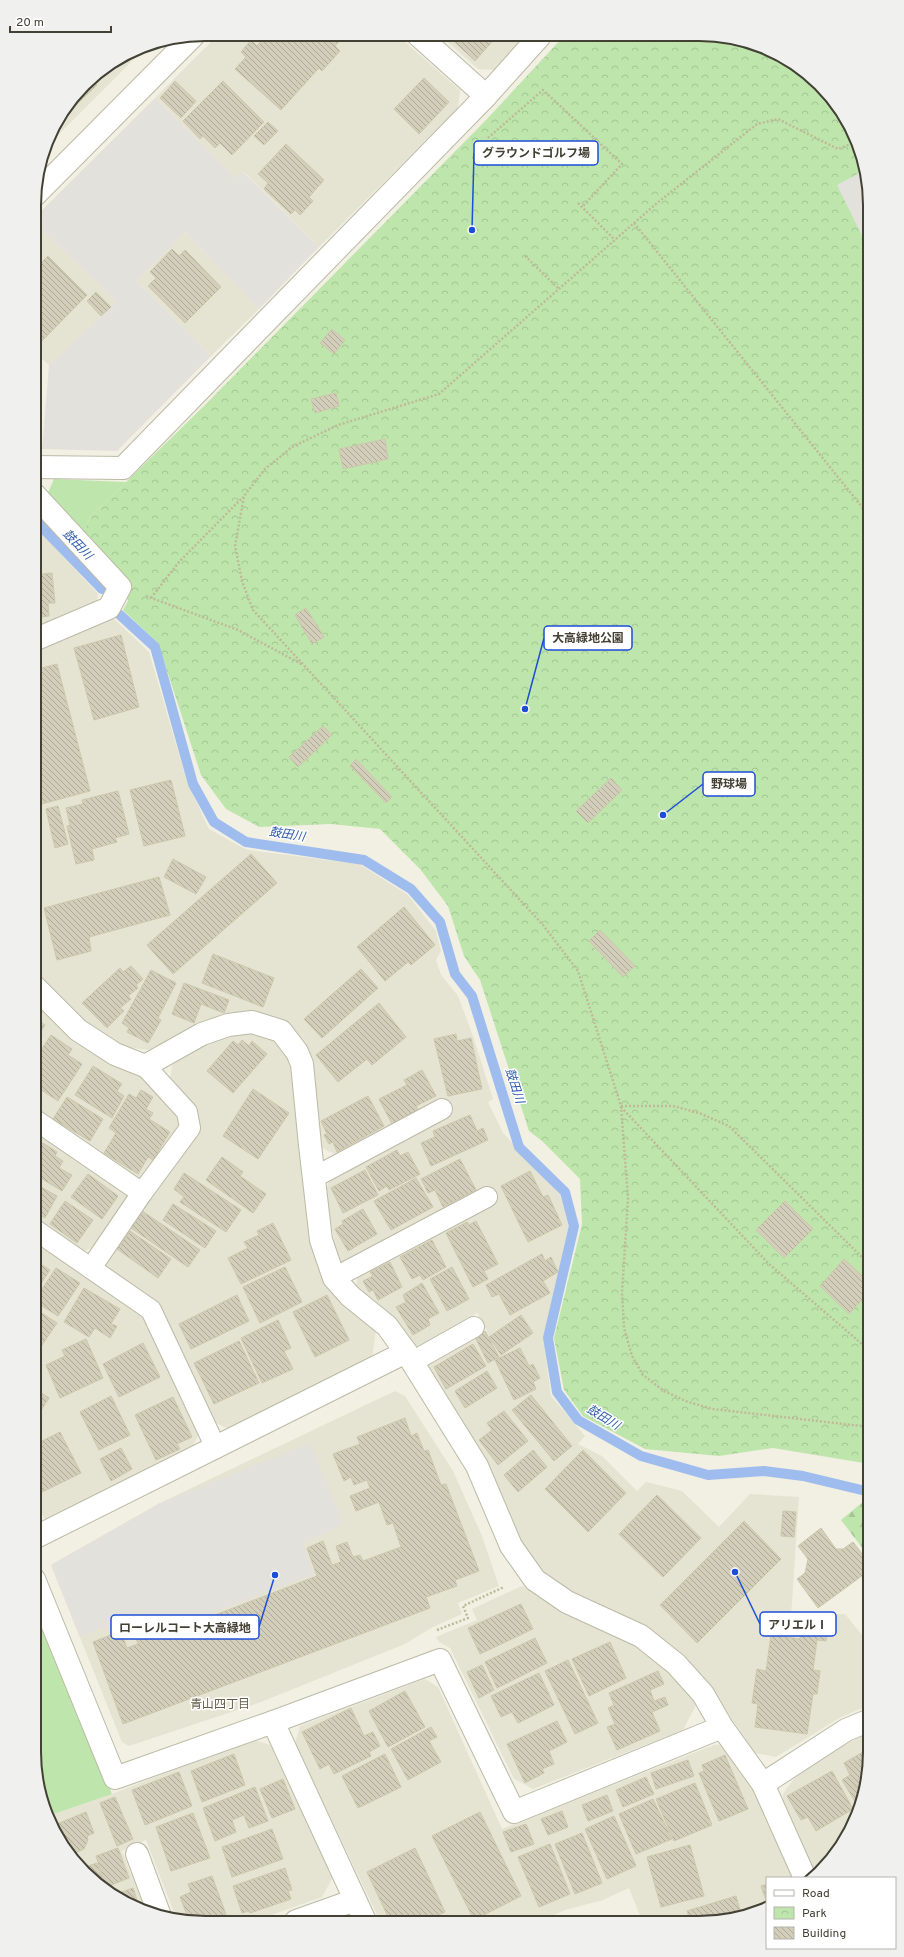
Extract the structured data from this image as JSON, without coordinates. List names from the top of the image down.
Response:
{
  "districts": ["青山四丁目"],
  "water": ["鼓田川"],
  "places": [
    "グラウンドゴルフ場",
    "大高緑地公園",
    "野球場",
    "アリエルⅠ",
    "ローレルコート大高緑地"
  ],
  "legend": ["Road", "Park", "Building"],
  "scale_bar": "20 m"
}
